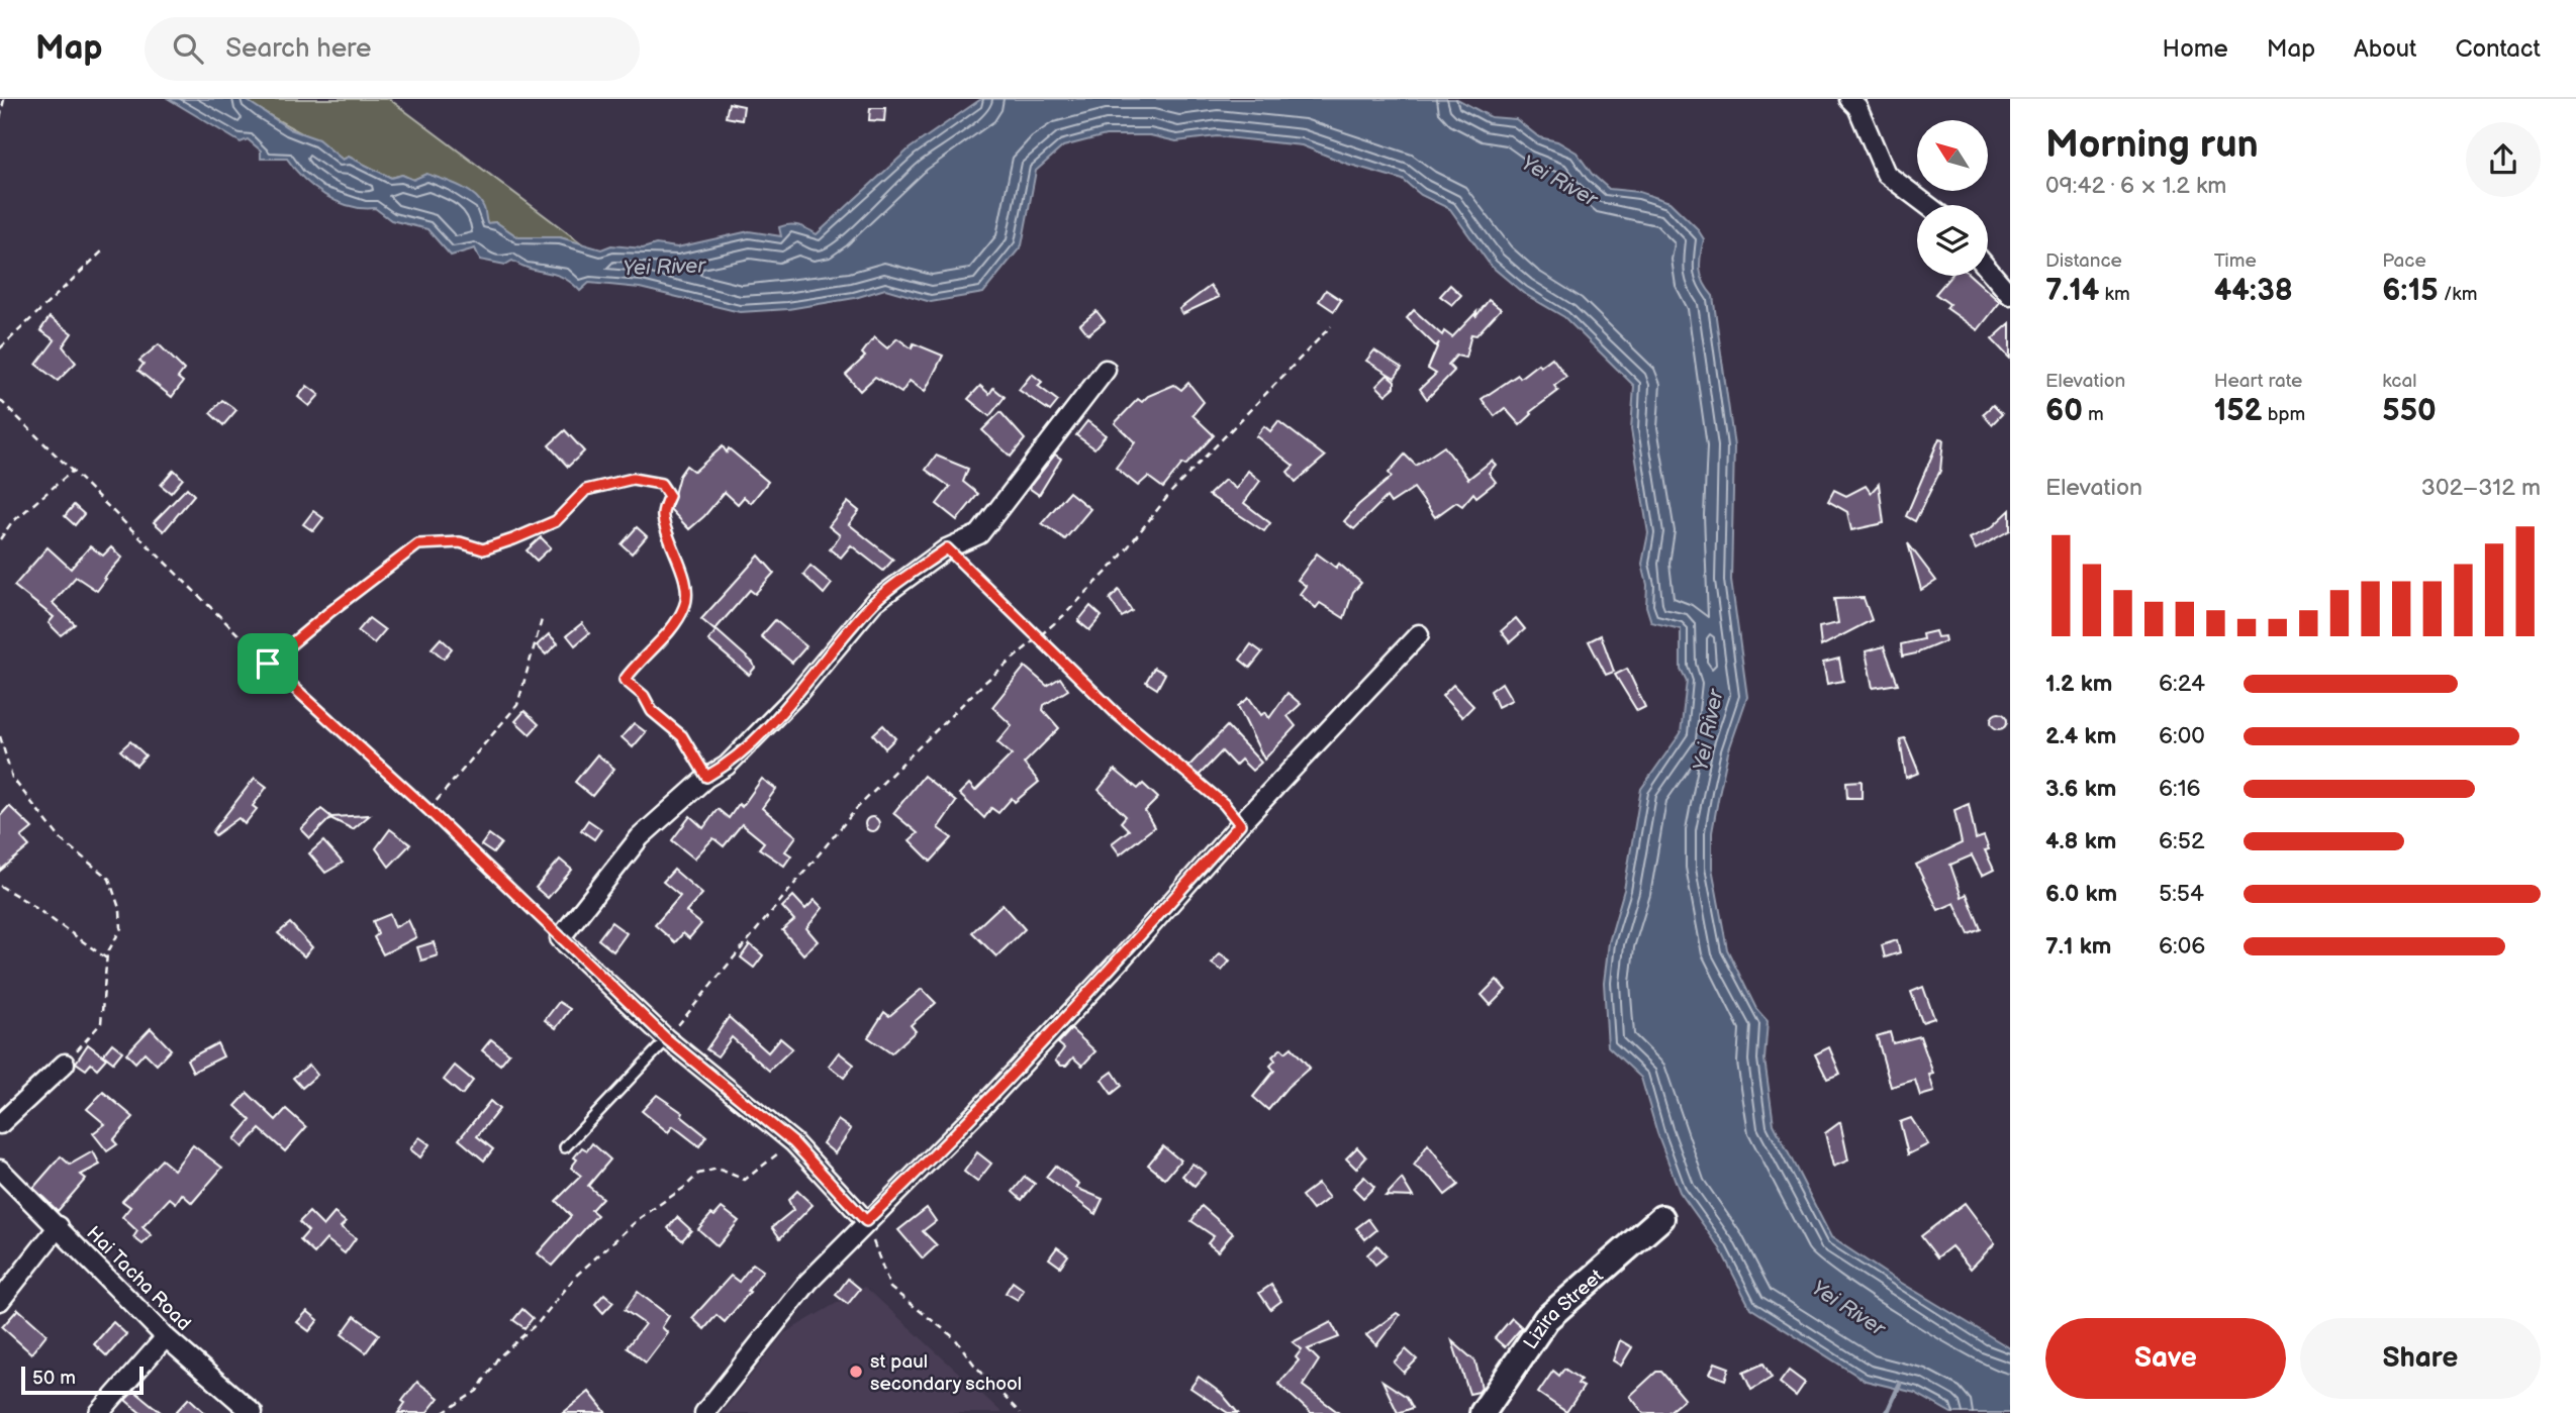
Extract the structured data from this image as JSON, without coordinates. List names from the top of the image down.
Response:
{
  "streets": {
    "street": ["Hai Tacha Road", "Lizira Street"]
  },
  "water": ["Yei River"],
  "places": ["st paul secondary school"],
  "scale_bar": "50 m",
  "north": "top left",
  "page": {
    "header": "Map",
    "search": "Search here",
    "nav": [
      "Home",
      "Map",
      "About",
      "Contact"
    ],
    "heading": ["Morning run", "09:42 · 6 × 1.2 km"],
    "stats": [
      ["Distance", "7.14 km"],
      ["Time", "44:38"],
      ["Pace", "6:15 /km"],
      ["Elevation", "60 m"],
      ["Heart rate", "152 bpm"],
      ["kcal", "550"]
    ],
    "chart": ["Elevation", "302–312 m"],
    "list": [
      {
        "name": "1.2 km",
        "note": "6:24"
      },
      {
        "name": "2.4 km",
        "note": "6:00"
      },
      {
        "name": "3.6 km",
        "note": "6:16"
      },
      {
        "name": "4.8 km",
        "note": "6:52"
      },
      {
        "name": "6.0 km",
        "note": "5:54"
      },
      {
        "name": "7.1 km",
        "note": "6:06"
      }
    ],
    "buttons": ["Save", "Share"],
    "scale": "50 m"
  }
}
